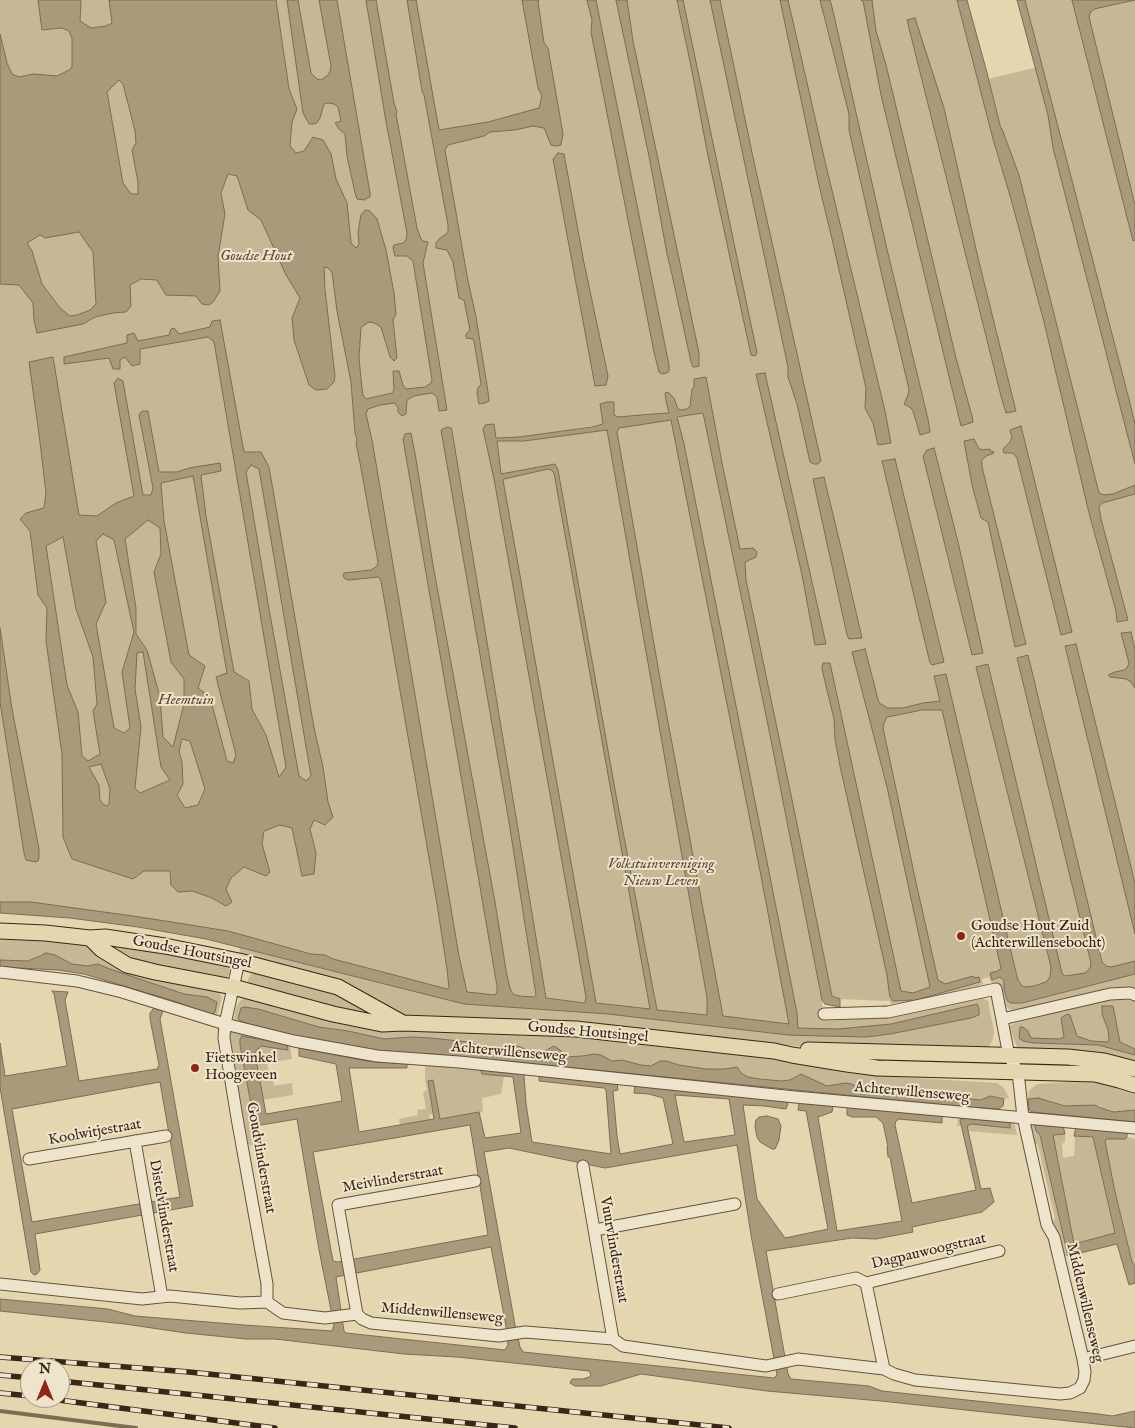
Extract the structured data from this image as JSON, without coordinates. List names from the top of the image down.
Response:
{
  "streets": {
    "main road": ["Goudse Houtsingel"],
    "street": [
      "Achterwillenseweg",
      "Koolwitjestraat",
      "Goudvlinderstraat",
      "Meivlinderstraat",
      "Distelvlinderstraat",
      "Vuurvlinderstraat",
      "Dagpauwoogstraat",
      "Middenwillenseweg"
    ]
  },
  "crossings": [
    ["Goudse Houtsingel", "Goudvlinderstraat"],
    ["Achterwillenseweg", "Goudvlinderstraat"],
    ["Achterwillenseweg", "Middenwillenseweg"],
    ["Koolwitjestraat", "Distelvlinderstraat"],
    ["Meivlinderstraat", "Middenwillenseweg"],
    ["Vuurvlinderstraat", "Middenwillenseweg"]
  ],
  "parks": ["Goudse Hout", "Heemtuin", "Volkstuinvereniging Nieuw Leven"],
  "places": ["Goudse Hout Zuid (Achterwillensebocht)", "Fietswinkel Hoogeveen"],
  "north": "top"
}
